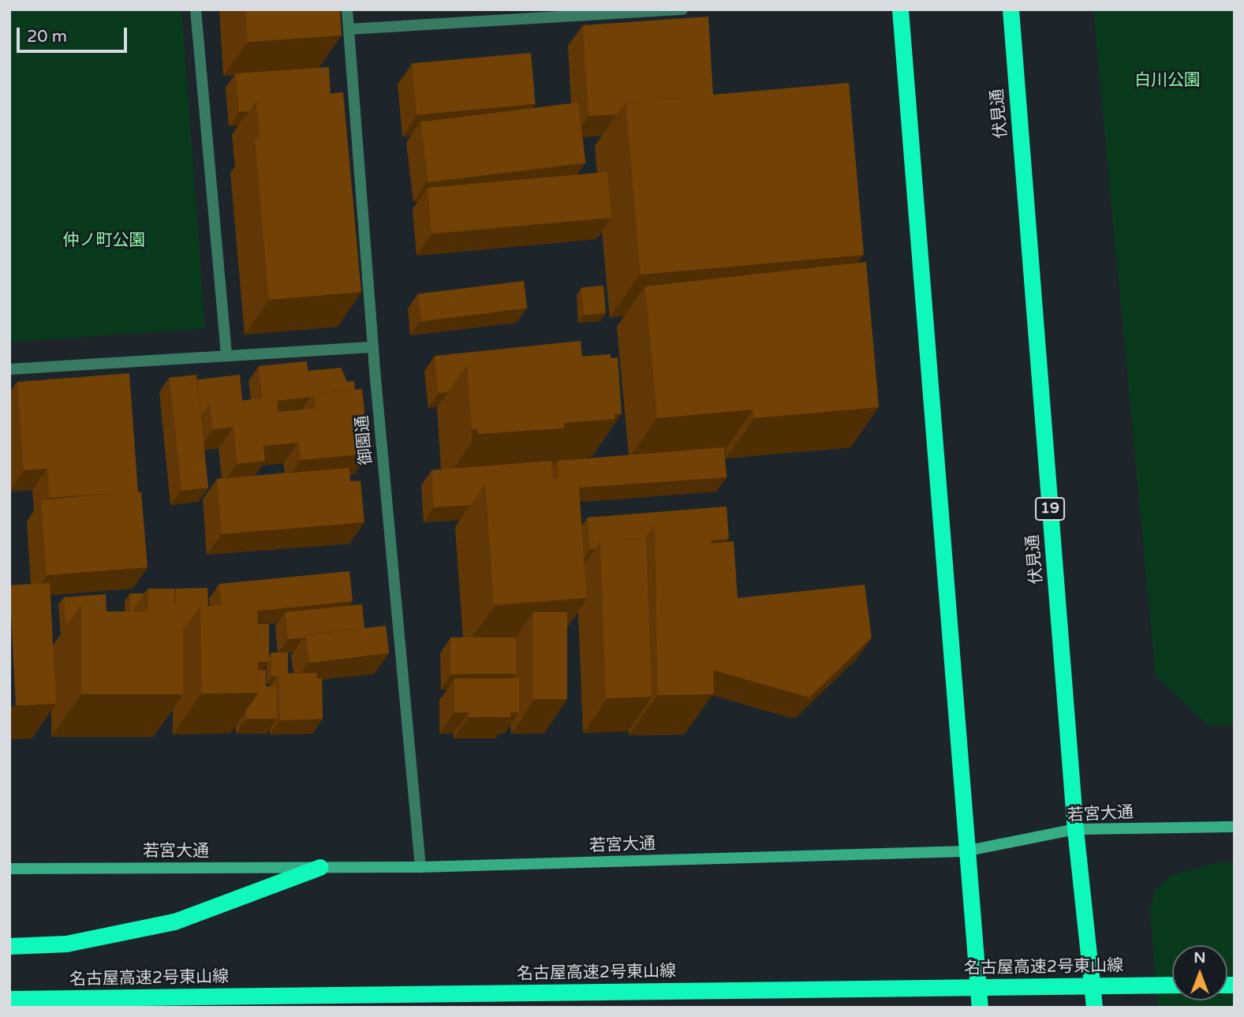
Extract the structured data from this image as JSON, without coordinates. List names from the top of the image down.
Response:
{
  "streets": {
    "highway": ["伏見通", "19", "名古屋高速2号東山線"],
    "street": ["御園通", "若宮大通"]
  },
  "crossings": [
    ["伏見通", "若宮大通"],
    ["御園通", "若宮大通"]
  ],
  "parks": ["白川公園", "仲ノ町公園"],
  "scale_bar": "20 m",
  "north": "top"
}
